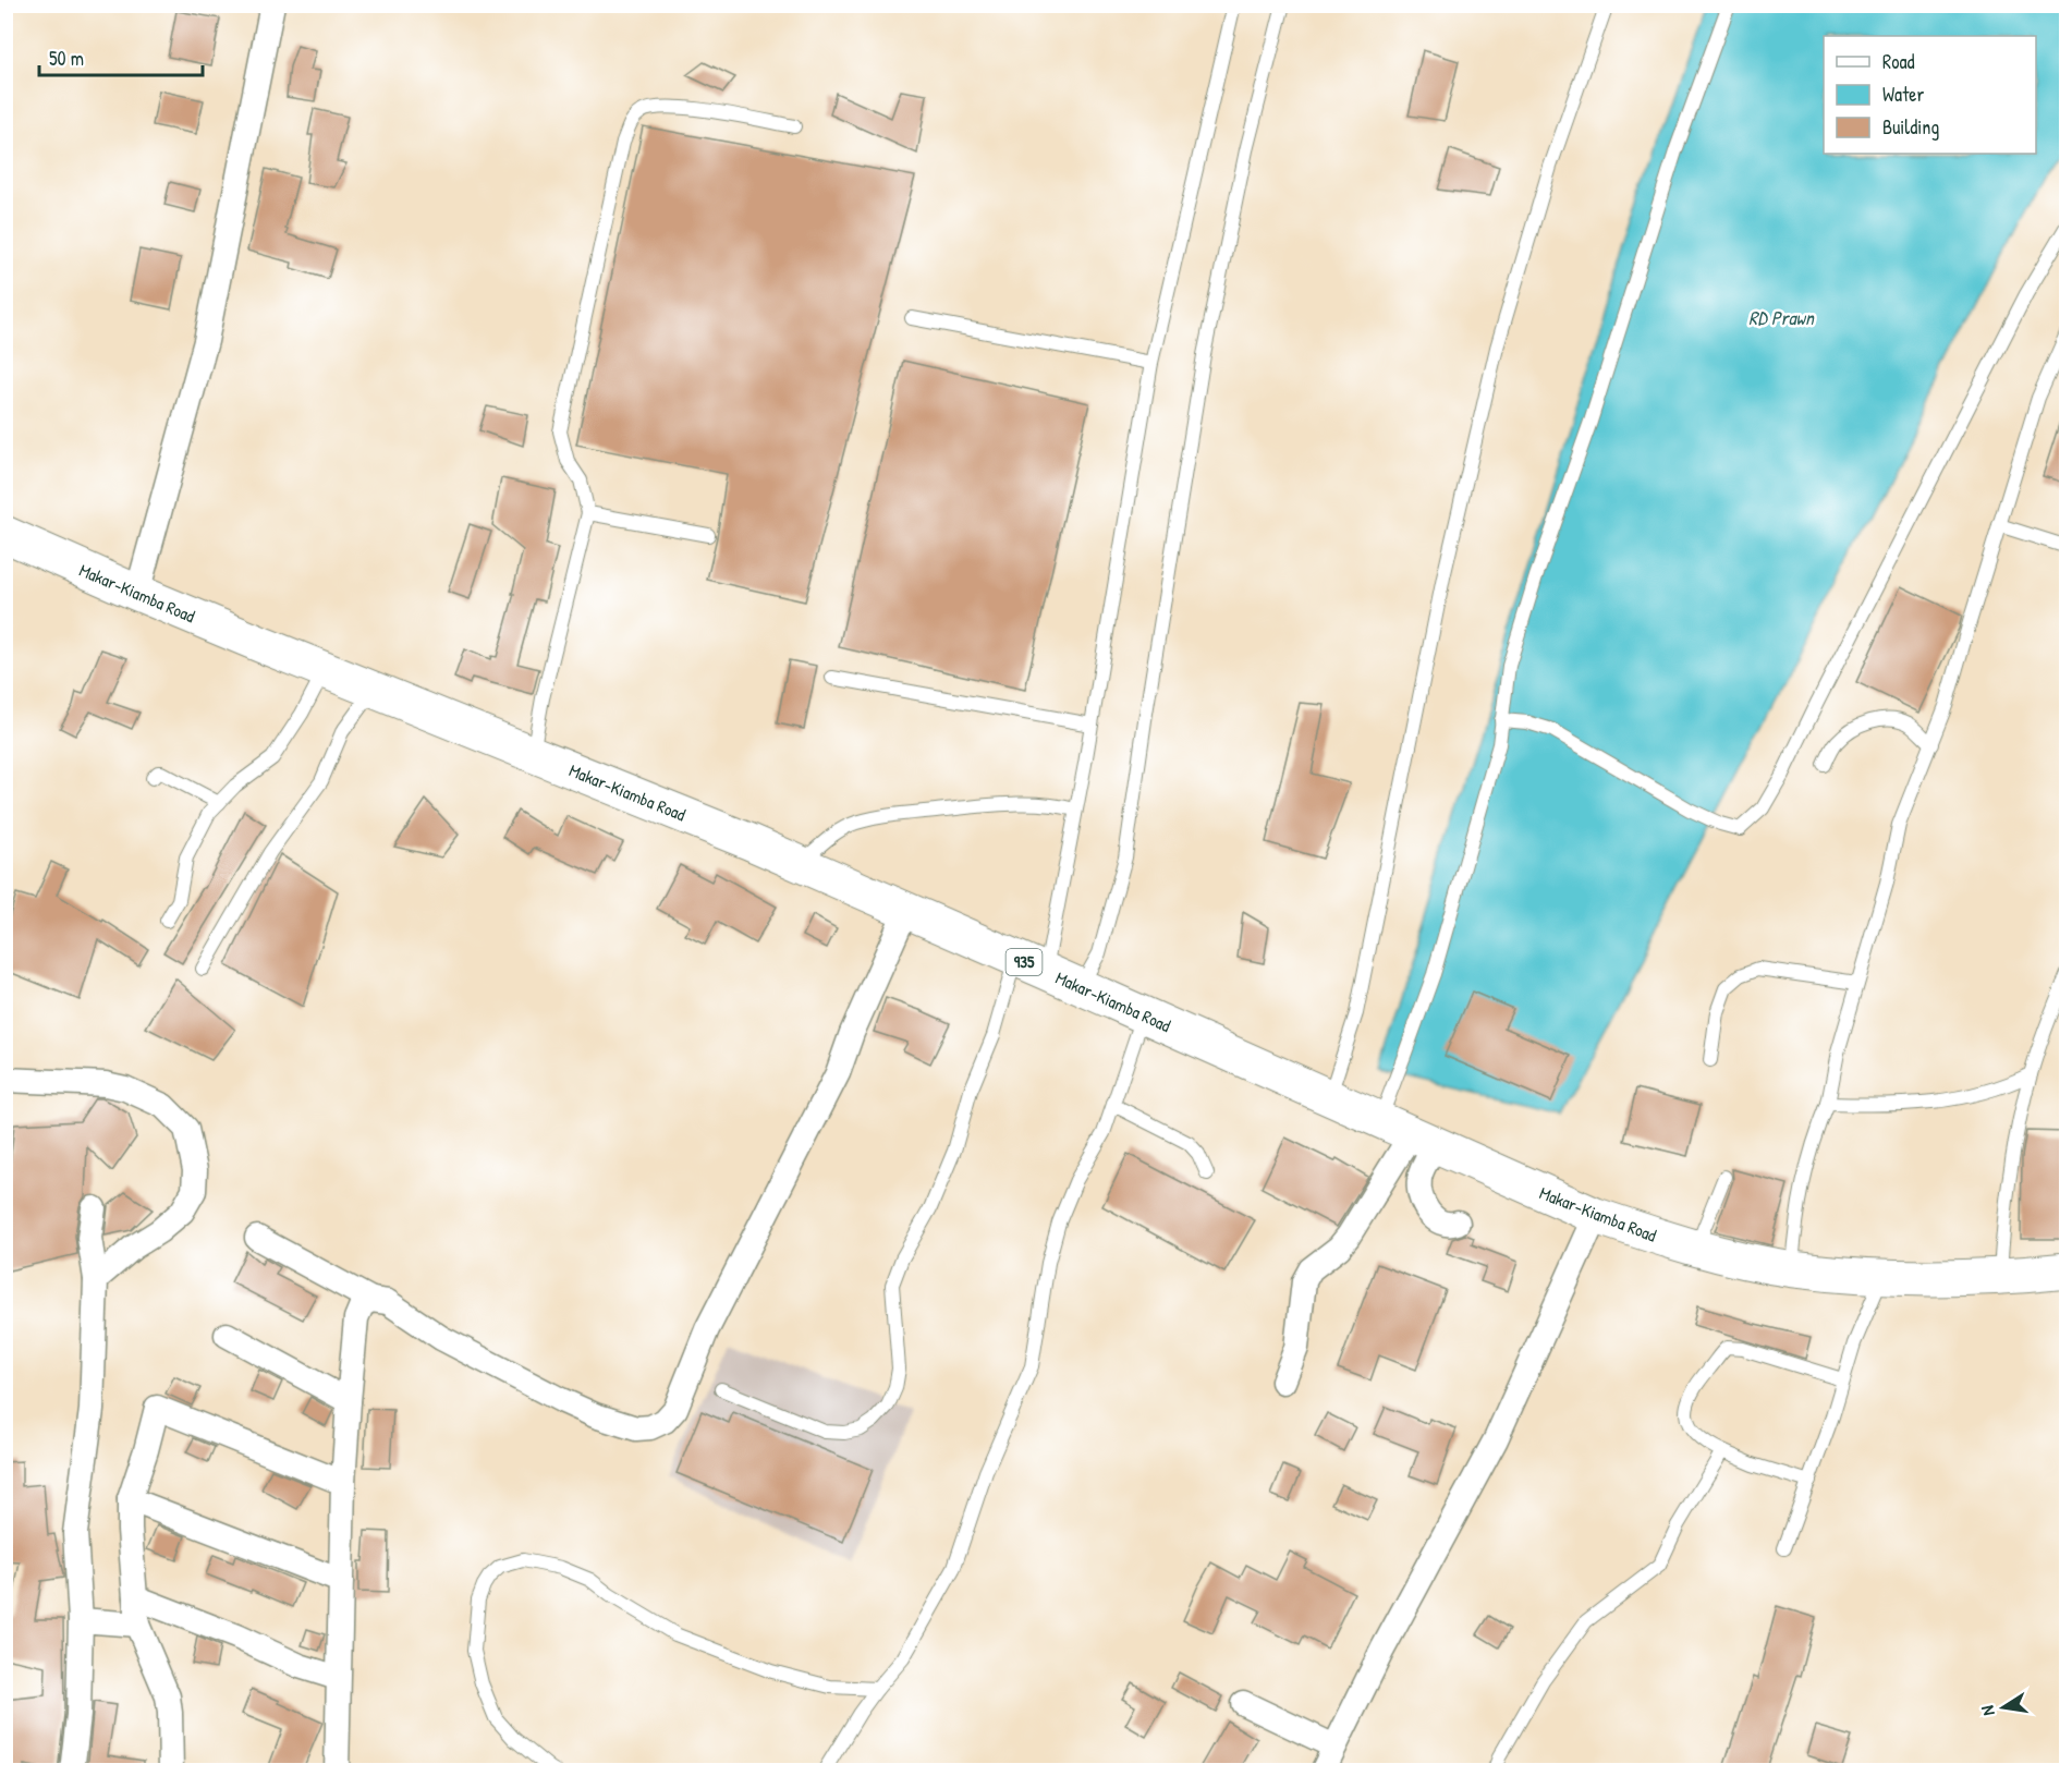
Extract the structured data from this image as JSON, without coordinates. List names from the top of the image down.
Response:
{
  "streets": {
    "main road": ["Makar-Kiamba Road", "935"]
  },
  "water": ["RD Prawn"],
  "legend": ["Road", "Water", "Building"],
  "scale_bar": "50 m",
  "north": "left"
}
